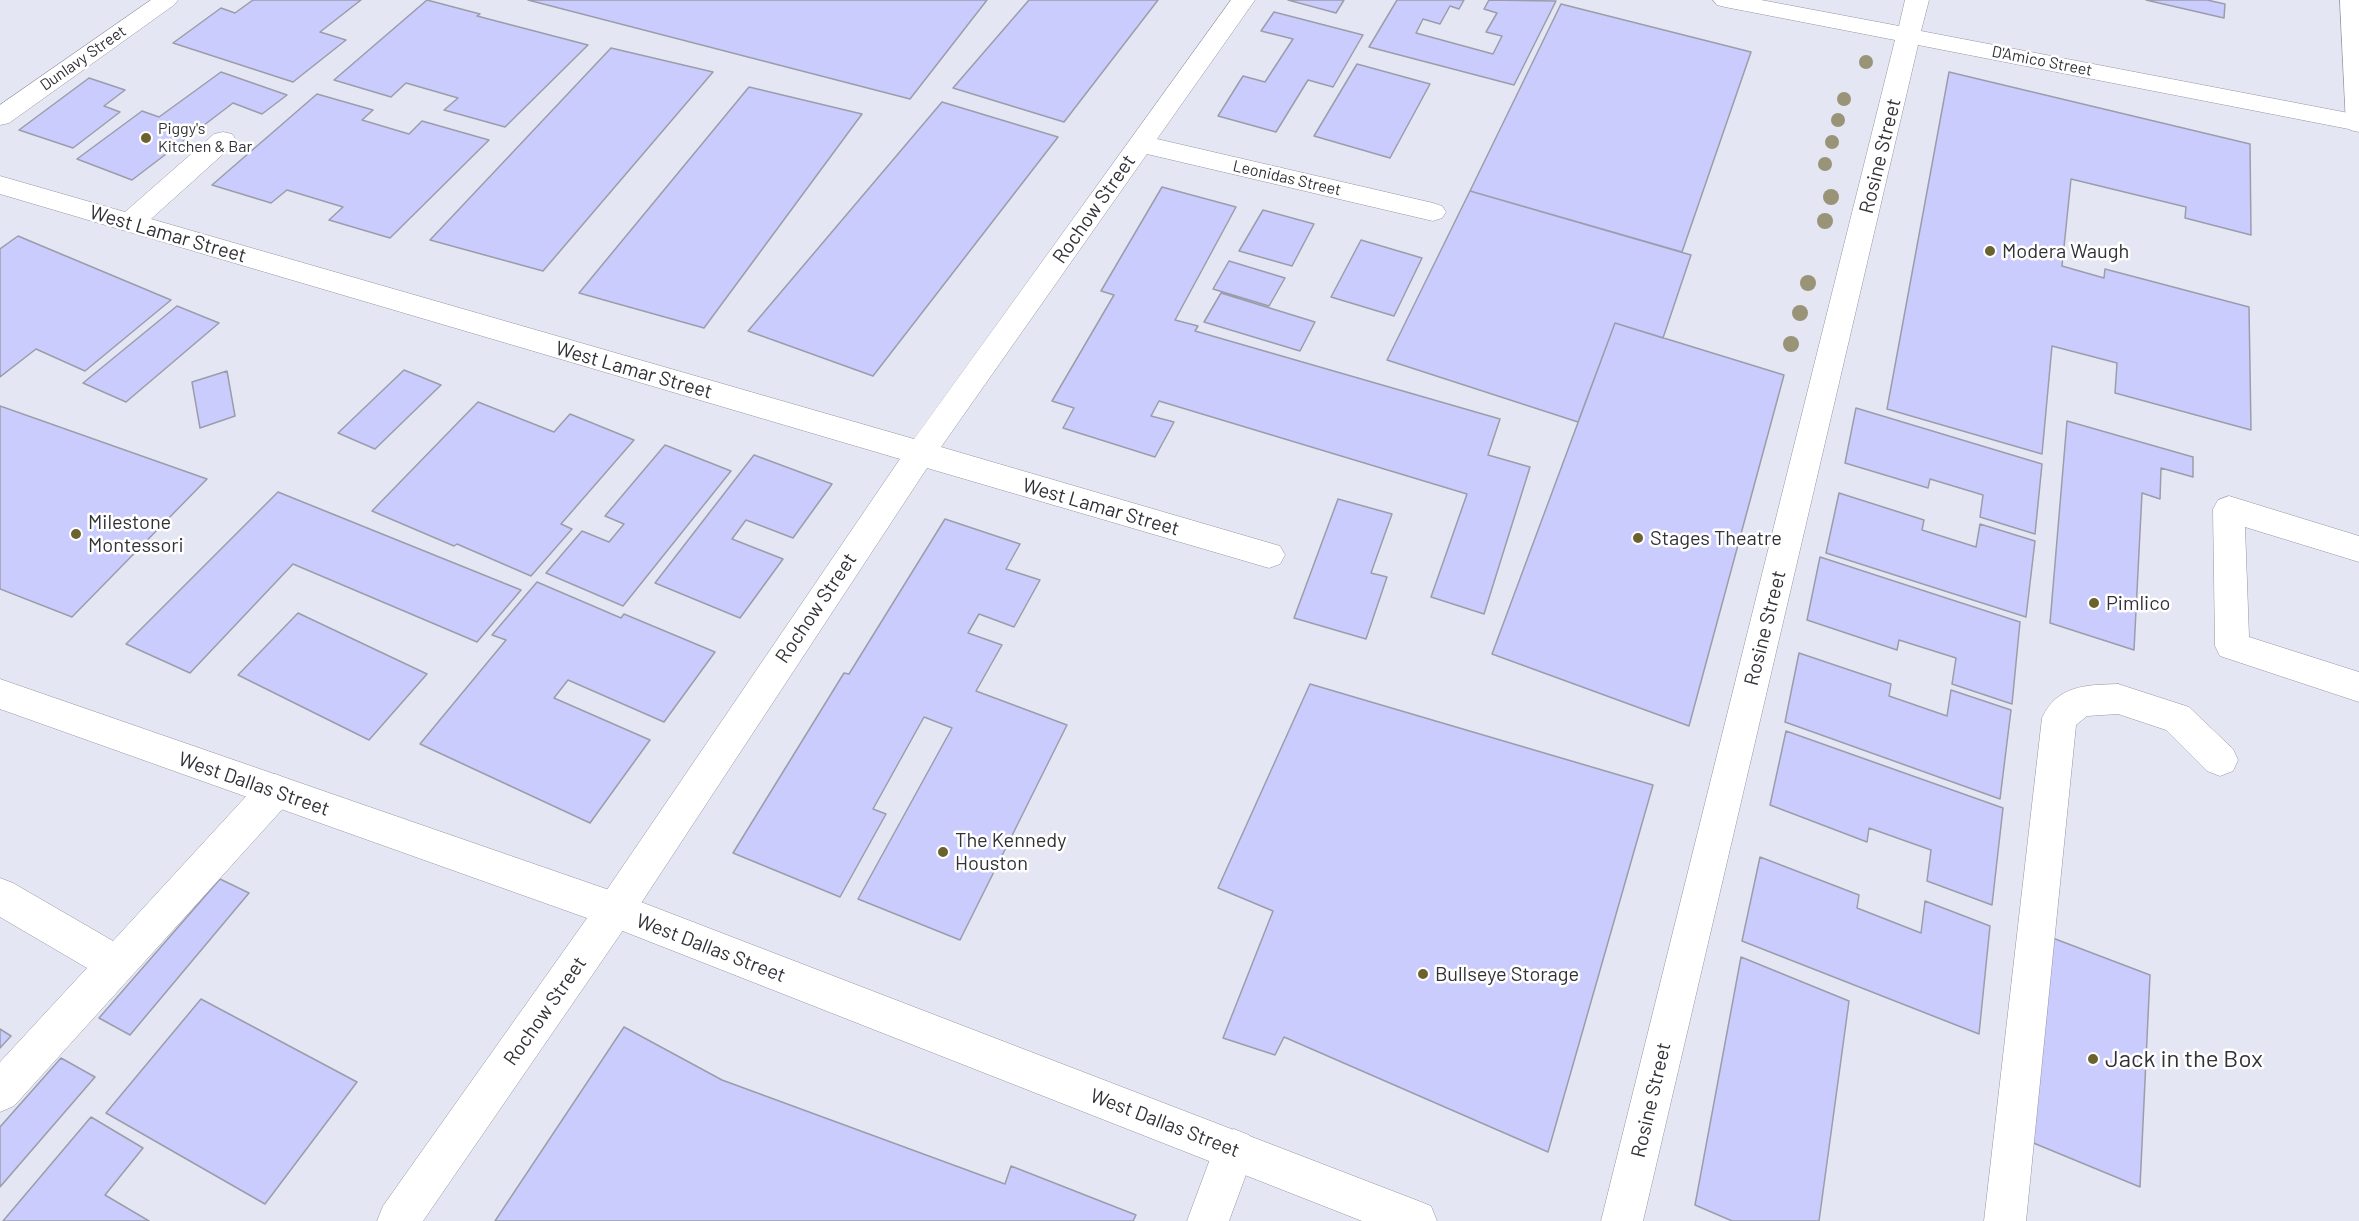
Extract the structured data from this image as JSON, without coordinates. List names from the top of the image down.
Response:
{
  "streets": {
    "street": [
      "Dunlavy Street",
      "D'Amico Street",
      "Rosine Street",
      "Leonidas Street",
      "Rochow Street",
      "West Lamar Street",
      "West Dallas Street"
    ]
  },
  "crossings": [
    ["D'Amico Street", "Rosine Street"],
    ["Leonidas Street", "Rochow Street"],
    ["Rochow Street", "West Lamar Street"],
    ["Rochow Street", "West Dallas Street"]
  ],
  "places": [
    "Piggy's Kitchen & Bar",
    "Modera Waugh",
    "Milestone Montessori",
    "Stages Theatre",
    "Pimlico",
    "The Kennedy Houston",
    "Bullseye Storage",
    "Jack in the Box"
  ]
}
